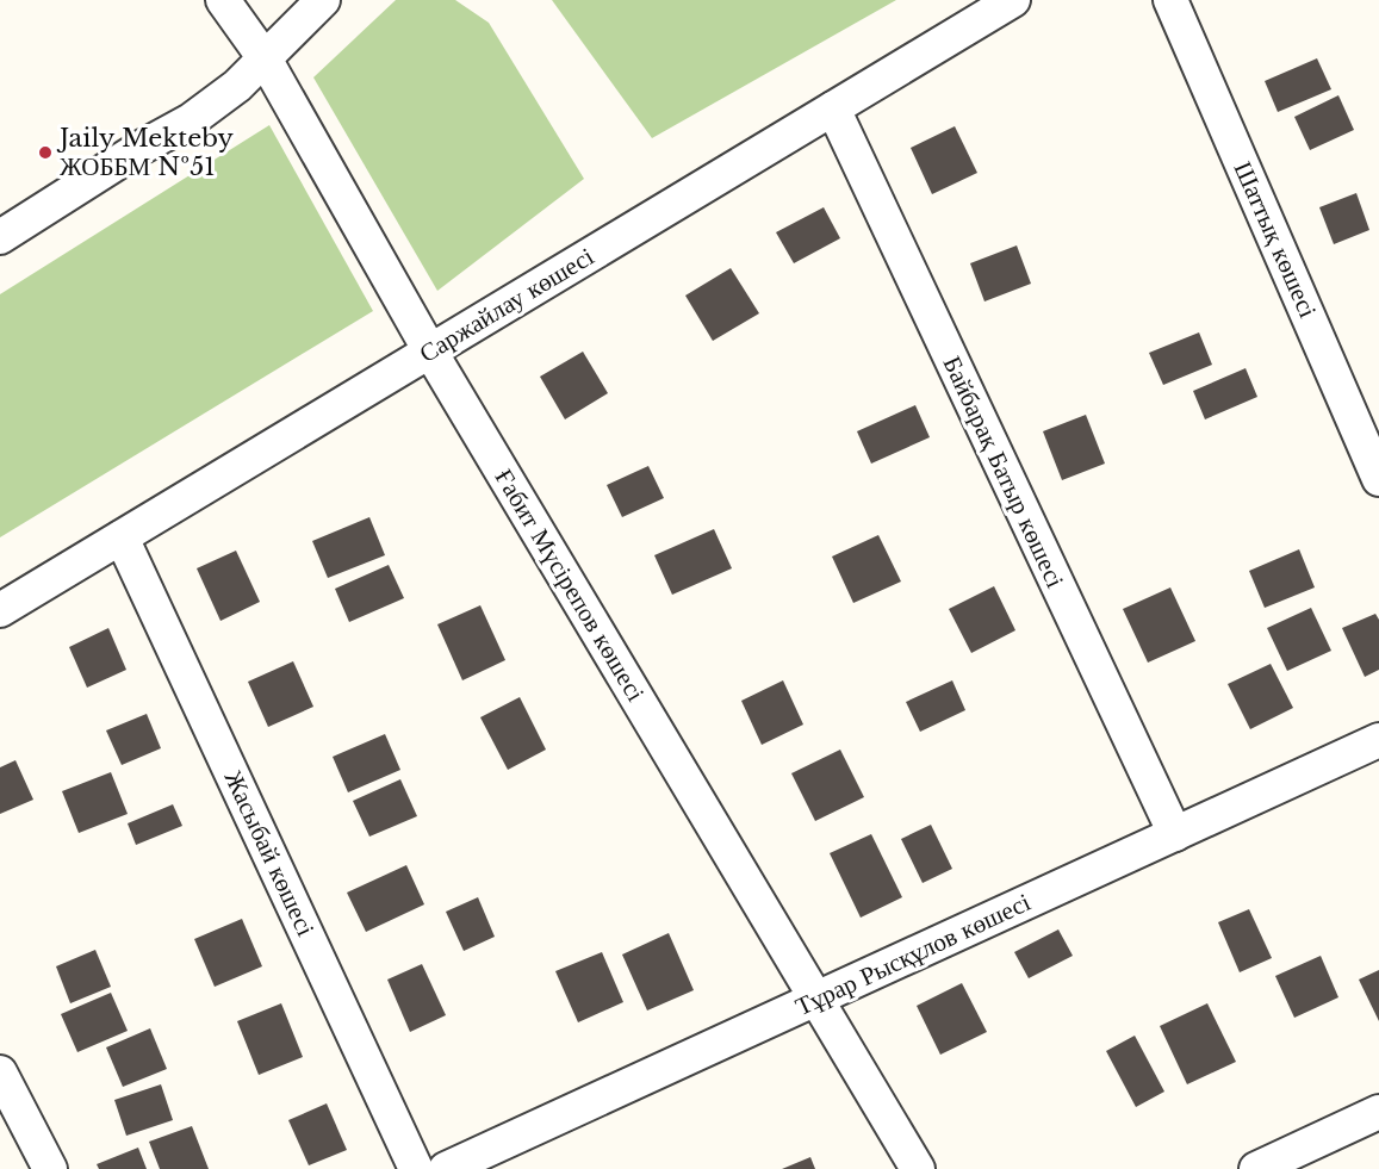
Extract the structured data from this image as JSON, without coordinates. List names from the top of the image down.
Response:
{
  "streets": {
    "street": [
      "Шаттық көшесі",
      "Саржайлау көшесі",
      "Байбарақ Батыр көшесі",
      "Ғабит Мүсірепов көшесі",
      "Жасыбай көшесі",
      "Тұрар Рысқұлов көшесі"
    ]
  },
  "crossings": [
    ["Саржайлау көшесі", "Байбарақ Батыр көшесі"],
    ["Саржайлау көшесі", "Ғабит Мүсірепов көшесі"],
    ["Саржайлау көшесі", "Жасыбай көшесі"],
    ["Байбарақ Батыр көшесі", "Тұрар Рысқұлов көшесі"],
    ["Ғабит Мүсірепов көшесі", "Тұрар Рысқұлов көшесі"]
  ],
  "places": ["Jaily Mekteby ЖОББМ №51"]
}
